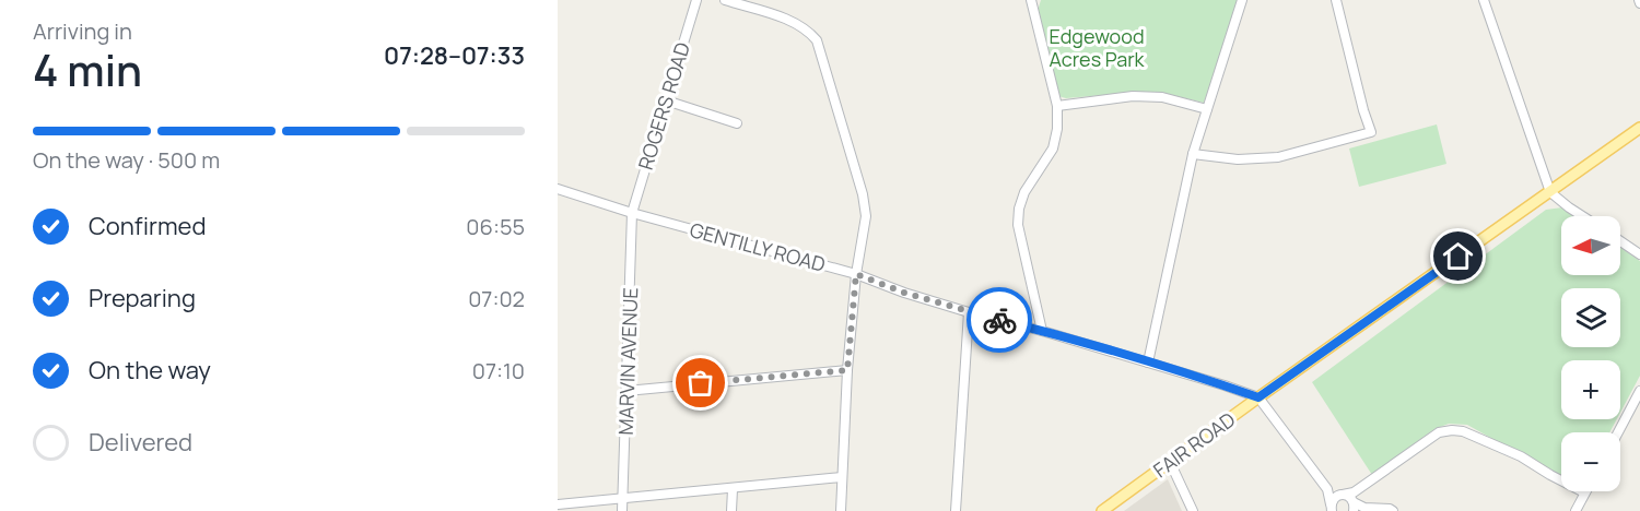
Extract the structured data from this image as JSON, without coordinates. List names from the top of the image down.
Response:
{
  "streets": {
    "main road": ["FAIR ROAD"],
    "street": ["ROGERS ROAD", "GENTILLY ROAD", "MARVIN AVENUE"]
  },
  "crossings": [
    ["ROGERS ROAD", "GENTILLY ROAD"],
    ["ROGERS ROAD", "MARVIN AVENUE"],
    ["GENTILLY ROAD", "MARVIN AVENUE"],
    ["GENTILLY ROAD", "FAIR ROAD"]
  ],
  "parks": ["Edgewood Acres Park"],
  "north": "left",
  "page": {
    "heading": ["4 min", "Arriving in", "07:28–07:33"],
    "bar": "On the way · 500 m",
    "list": [
      ["Confirmed", "06:55"],
      ["Preparing", "07:02"],
      ["On the way", "07:10"],
      "Delivered"
    ],
    "map_buttons": ["+", "−"]
  }
}
